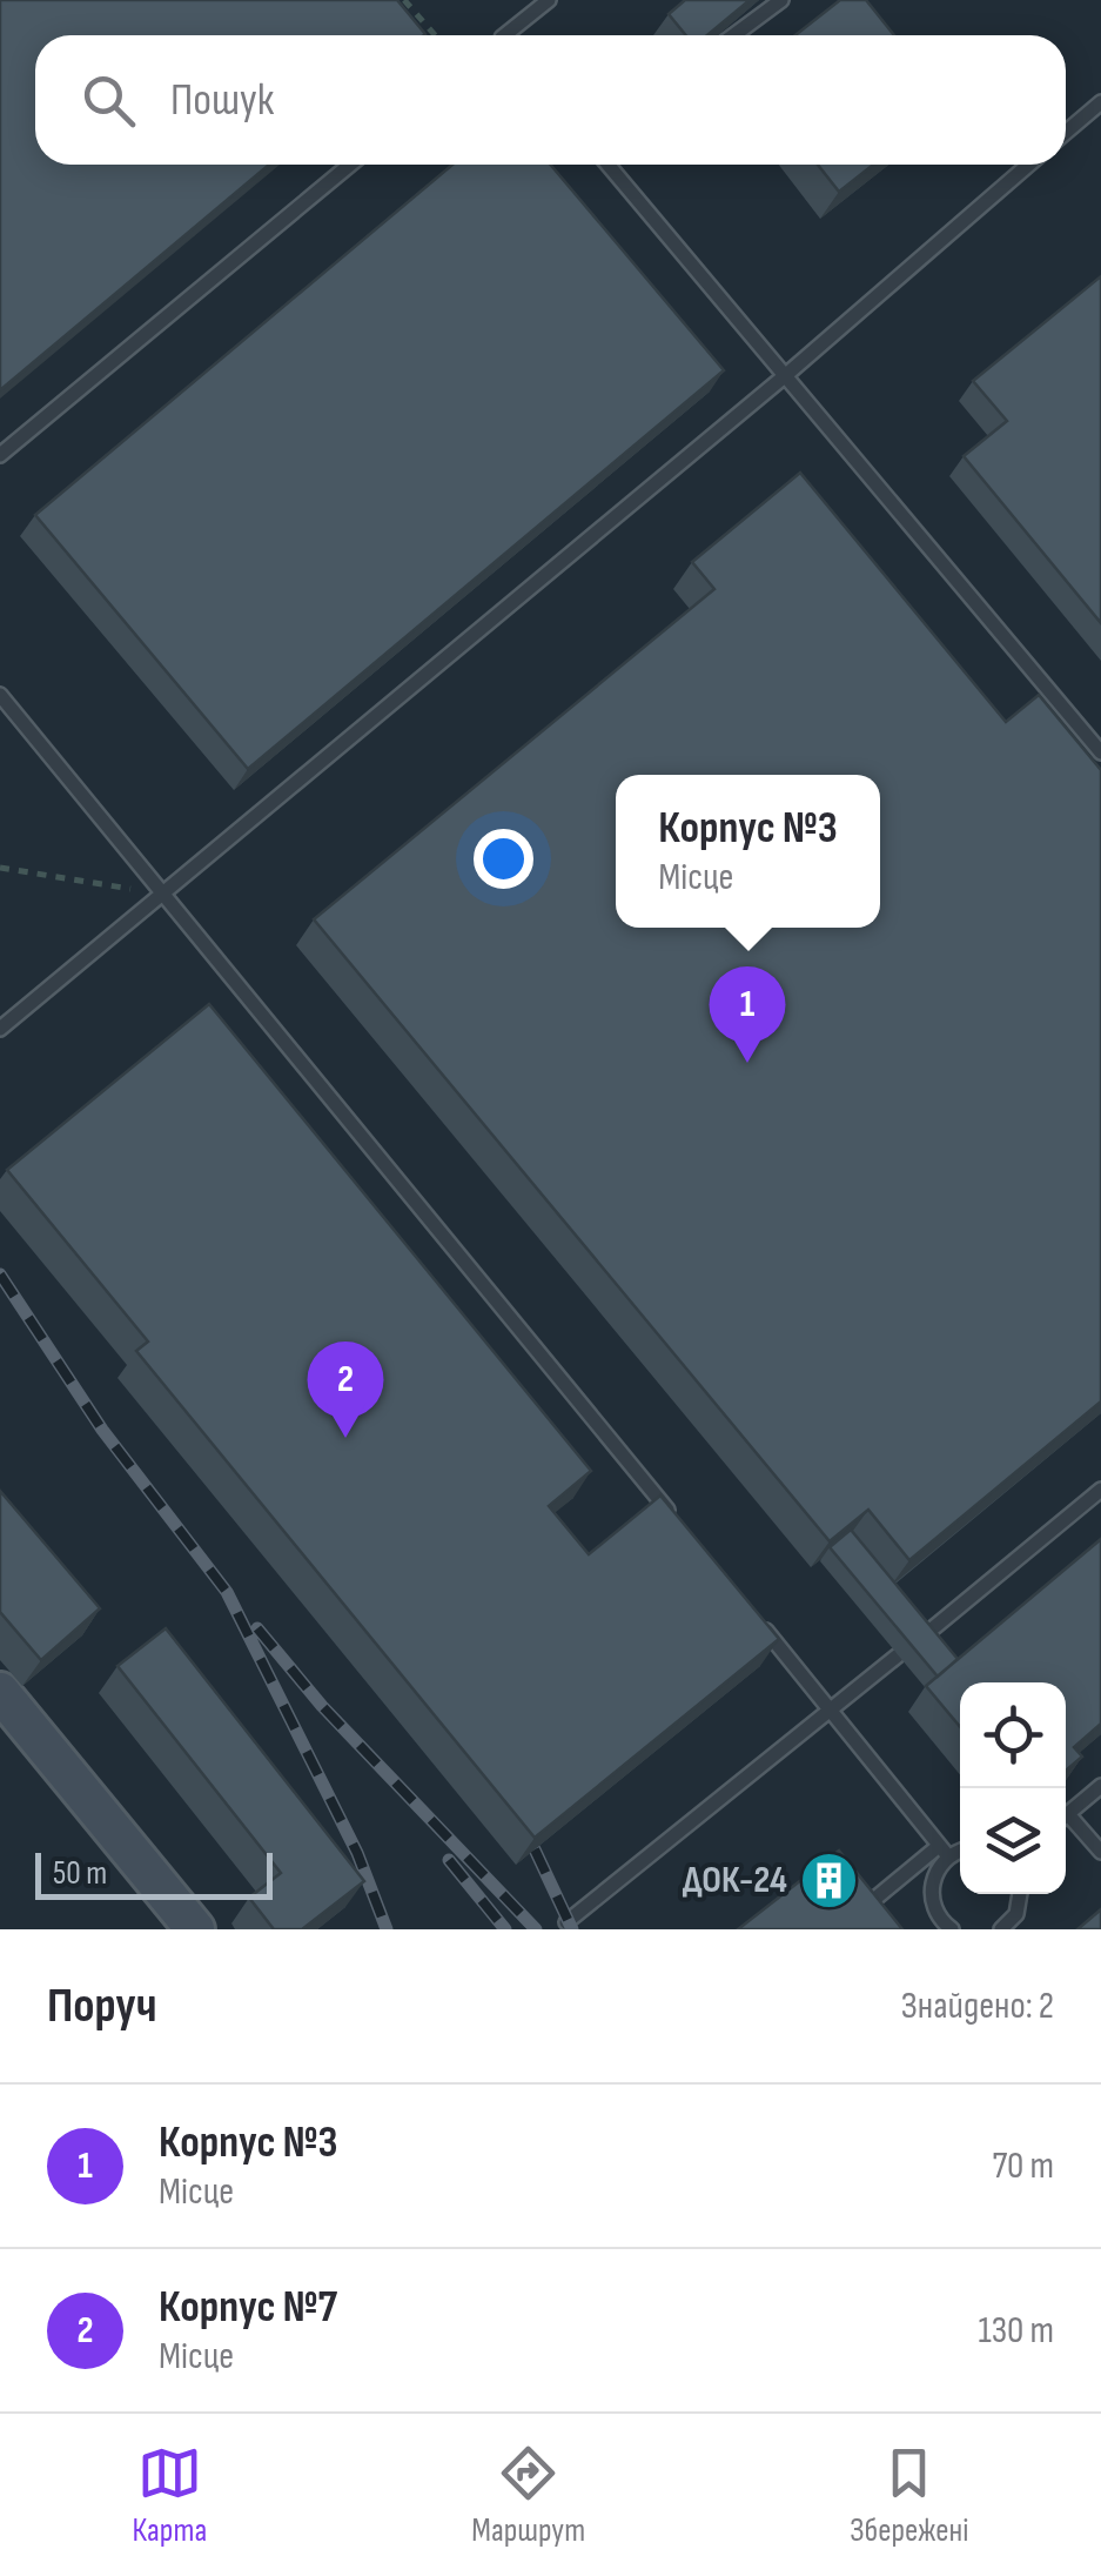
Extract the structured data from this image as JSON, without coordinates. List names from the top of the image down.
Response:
{
  "places": {
    "building": ["ДОК-24"]
  },
  "scale_bar": "50 m",
  "page": {
    "search": "Пошук",
    "popup": ["Корпус №3", "Місце"],
    "pins": ["1", "2"],
    "scale": "50 m",
    "heading": ["Поруч", "Знайдено: 2"],
    "list": [
      {
        "mark": "1",
        "name": "Корпус №3",
        "note": "Місце",
        "value": "70 m"
      },
      {
        "mark": "2",
        "name": "Корпус №7",
        "note": "Місце",
        "value": "130 m"
      }
    ],
    "nav": ["Карта", "Маршрут", "Збережені"]
  }
}
